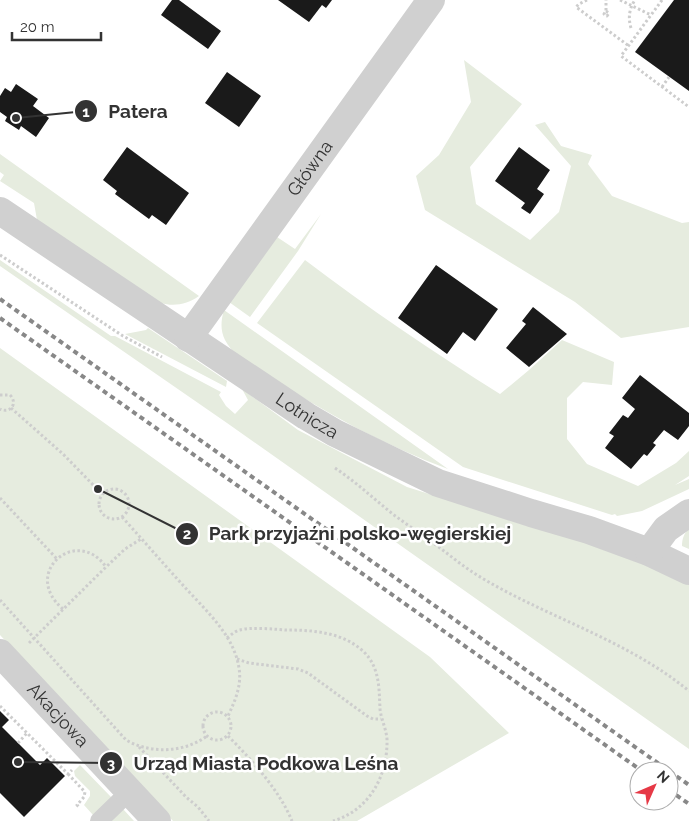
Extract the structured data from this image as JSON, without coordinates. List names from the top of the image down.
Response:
{
  "streets": {
    "street": ["Główna", "Lotnicza", "Akacjowa"]
  },
  "crossings": [
    ["Główna", "Lotnicza"]
  ],
  "places": ["Patera", "Park przyjaźni polsko-węgierskiej", "Urząd Miasta Podkowa Leśna"],
  "scale_bar": "20 m",
  "north": "top right"
}
